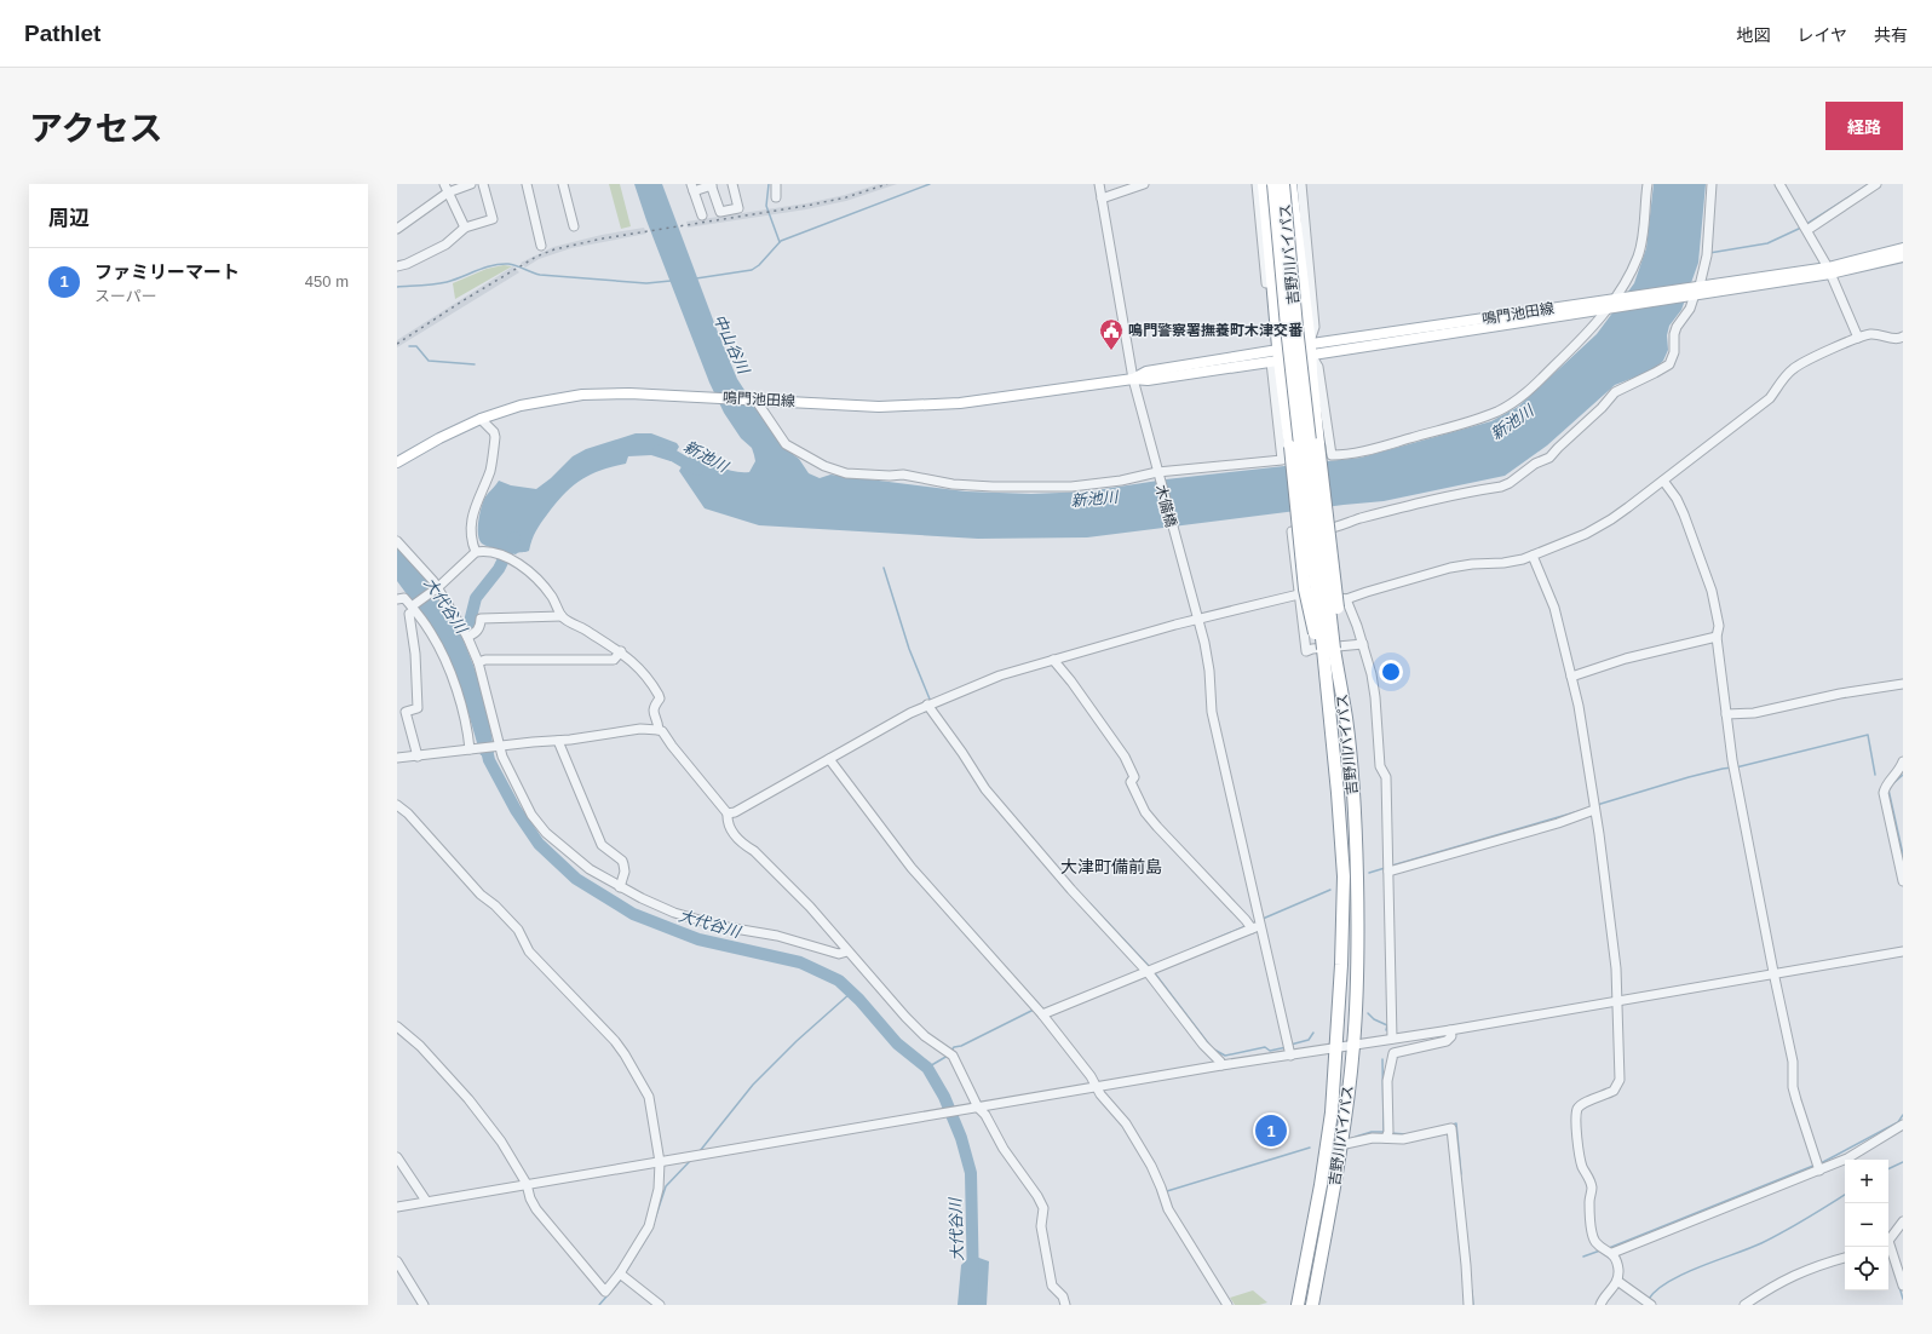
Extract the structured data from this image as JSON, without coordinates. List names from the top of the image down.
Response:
{
  "streets": {
    "highway": ["吉野川バイパス"],
    "main road": ["鳴門池田線"],
    "street": ["木備橋"]
  },
  "crossings": [
    ["鳴門池田線", "木備橋"]
  ],
  "districts": ["大津町備前島"],
  "water": ["中山谷川", "新池川", "大代谷川"],
  "places": {
    "public building": ["鳴門警察署撫養町木津交番"]
  },
  "page": {
    "header": "Pathlet",
    "nav": ["地図", "レイヤ", "共有"],
    "title": "アクセス",
    "buttons": "経路",
    "heading": "周辺",
    "list": [
      {
        "mark": "1",
        "name": "ファミリーマート",
        "note": "スーパー",
        "value": "450 m"
      }
    ],
    "pins": "1",
    "map_buttons": ["+", "−"]
  }
}
